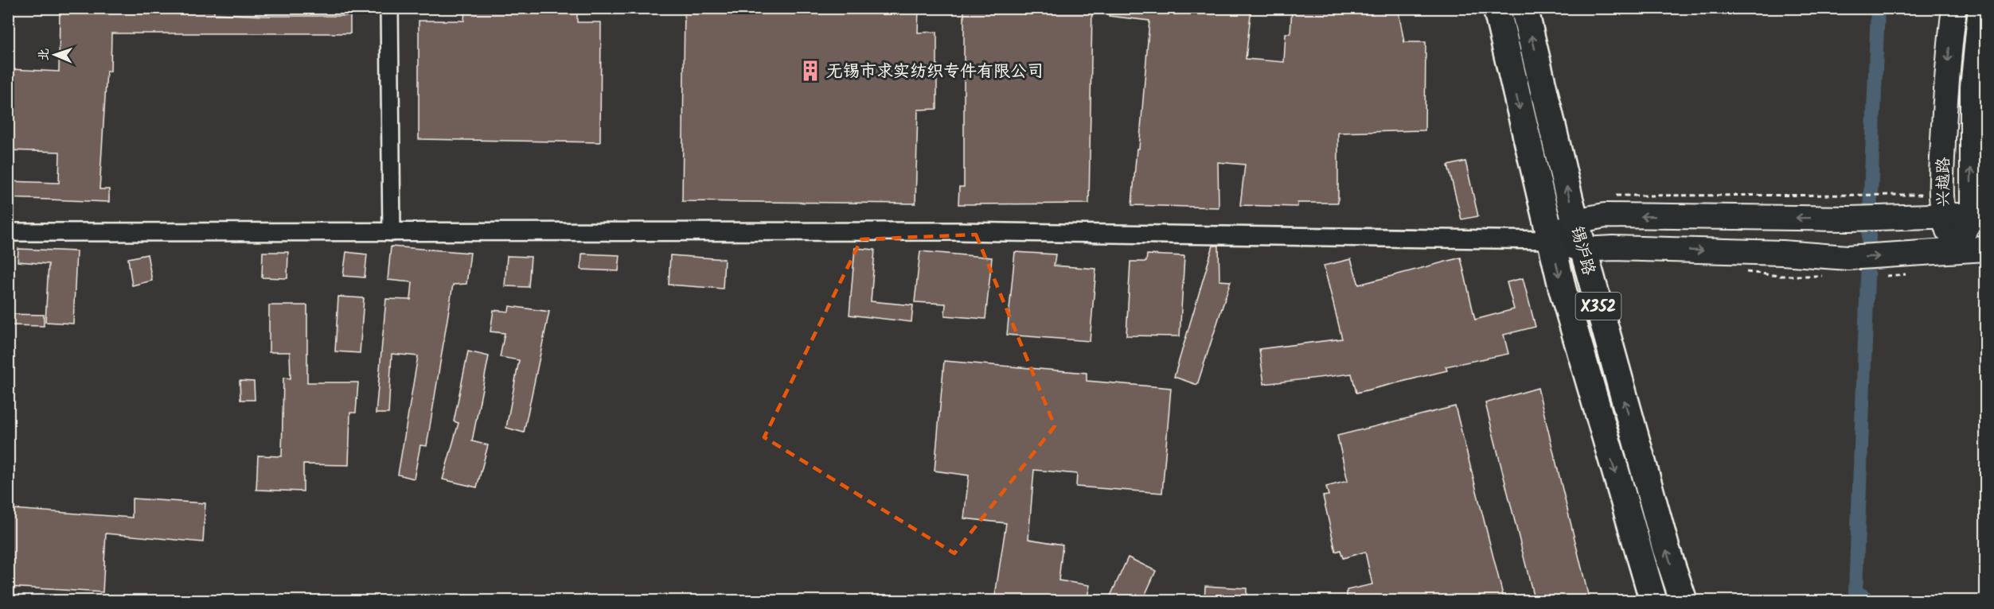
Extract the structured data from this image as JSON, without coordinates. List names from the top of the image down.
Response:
{
  "streets": {
    "main road": ["兴越路", "锡沪路", "X352"]
  },
  "places": {
    "building": ["无锡市求实纺织专件有限公司"]
  },
  "north": "left"
}
